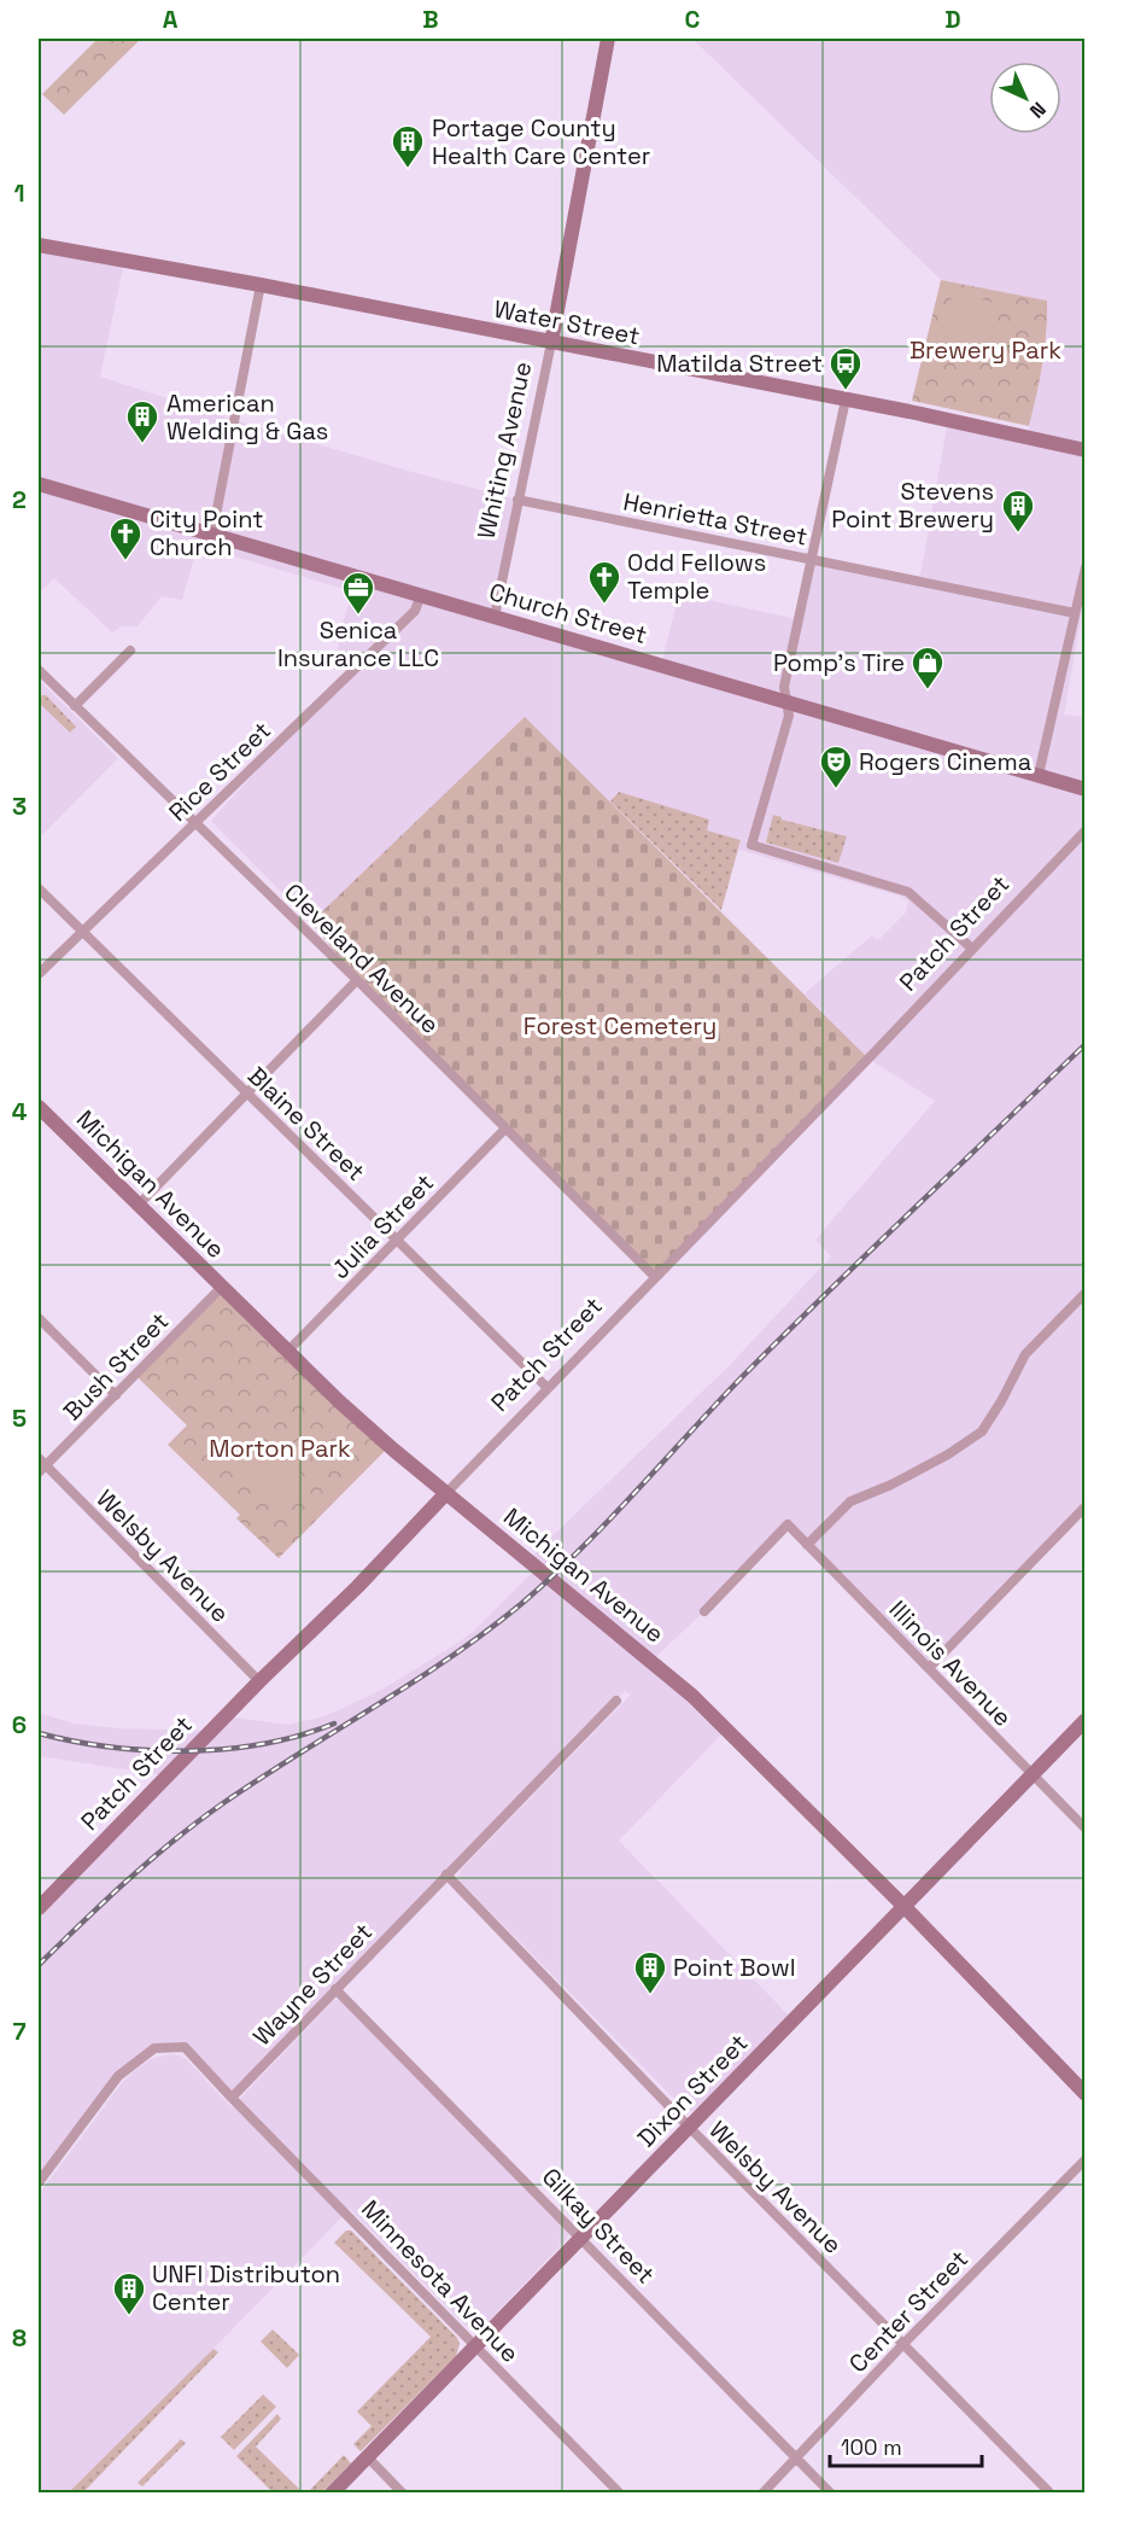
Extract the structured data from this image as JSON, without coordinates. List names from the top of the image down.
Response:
{
  "streets": {
    "street": [
      "Water Street",
      "Whiting Avenue",
      "Henrietta Street",
      "Church Street",
      "Rice Street",
      "Patch Street",
      "Cleveland Avenue",
      "Blaine Street",
      "Michigan Avenue",
      "Julia Street",
      "Bush Street",
      "Welsby Avenue",
      "Illinois Avenue",
      "Wayne Street",
      "Dixon Street",
      "Gilkay Street",
      "Minnesota Avenue",
      "Center Street"
    ]
  },
  "crossings": [
    ["Water Street", "Whiting Avenue"],
    ["Whiting Avenue", "Henrietta Street"],
    ["Whiting Avenue", "Church Street"],
    ["Church Street", "Rice Street"],
    ["Rice Street", "Cleveland Avenue"],
    ["Rice Street", "Blaine Street"],
    ["Patch Street", "Cleveland Avenue"],
    ["Patch Street", "Blaine Street"],
    ["Patch Street", "Michigan Avenue"],
    ["Patch Street", "Welsby Avenue"],
    ["Cleveland Avenue", "Julia Street"],
    ["Blaine Street", "Julia Street"],
    ["Michigan Avenue", "Julia Street"],
    ["Michigan Avenue", "Bush Street"],
    ["Michigan Avenue", "Dixon Street"],
    ["Bush Street", "Welsby Avenue"],
    ["Welsby Avenue", "Wayne Street"],
    ["Welsby Avenue", "Dixon Street"],
    ["Welsby Avenue", "Center Street"],
    ["Illinois Avenue", "Dixon Street"],
    ["Wayne Street", "Gilkay Street"],
    ["Wayne Street", "Minnesota Avenue"],
    ["Dixon Street", "Gilkay Street"],
    ["Dixon Street", "Minnesota Avenue"],
    ["Gilkay Street", "Center Street"]
  ],
  "parks": ["Brewery Park", "Forest Cemetery", "Morton Park"],
  "places": {
    "building": [
      "Portage County Health Care Center",
      "American Welding & Gas",
      "Stevens Point Brewery",
      "Point Bowl",
      "UNFI Distributon Center"
    ],
    "bus stop": ["Matilda Street"],
    "church": ["City Point Church", "Odd Fellows Temple"],
    "office": ["Senica Insurance LLC"],
    "shop": ["Pomp's Tire"],
    "theatre": ["Rogers Cinema"]
  },
  "scale_bar": "100 m",
  "north": "bottom right",
  "grid": {
    "columns": [
      "A",
      "B",
      "C",
      "D"
    ],
    "rows": [
      "1",
      "2",
      "3",
      "4",
      "5",
      "6",
      "7",
      "8"
    ]
  }
}
